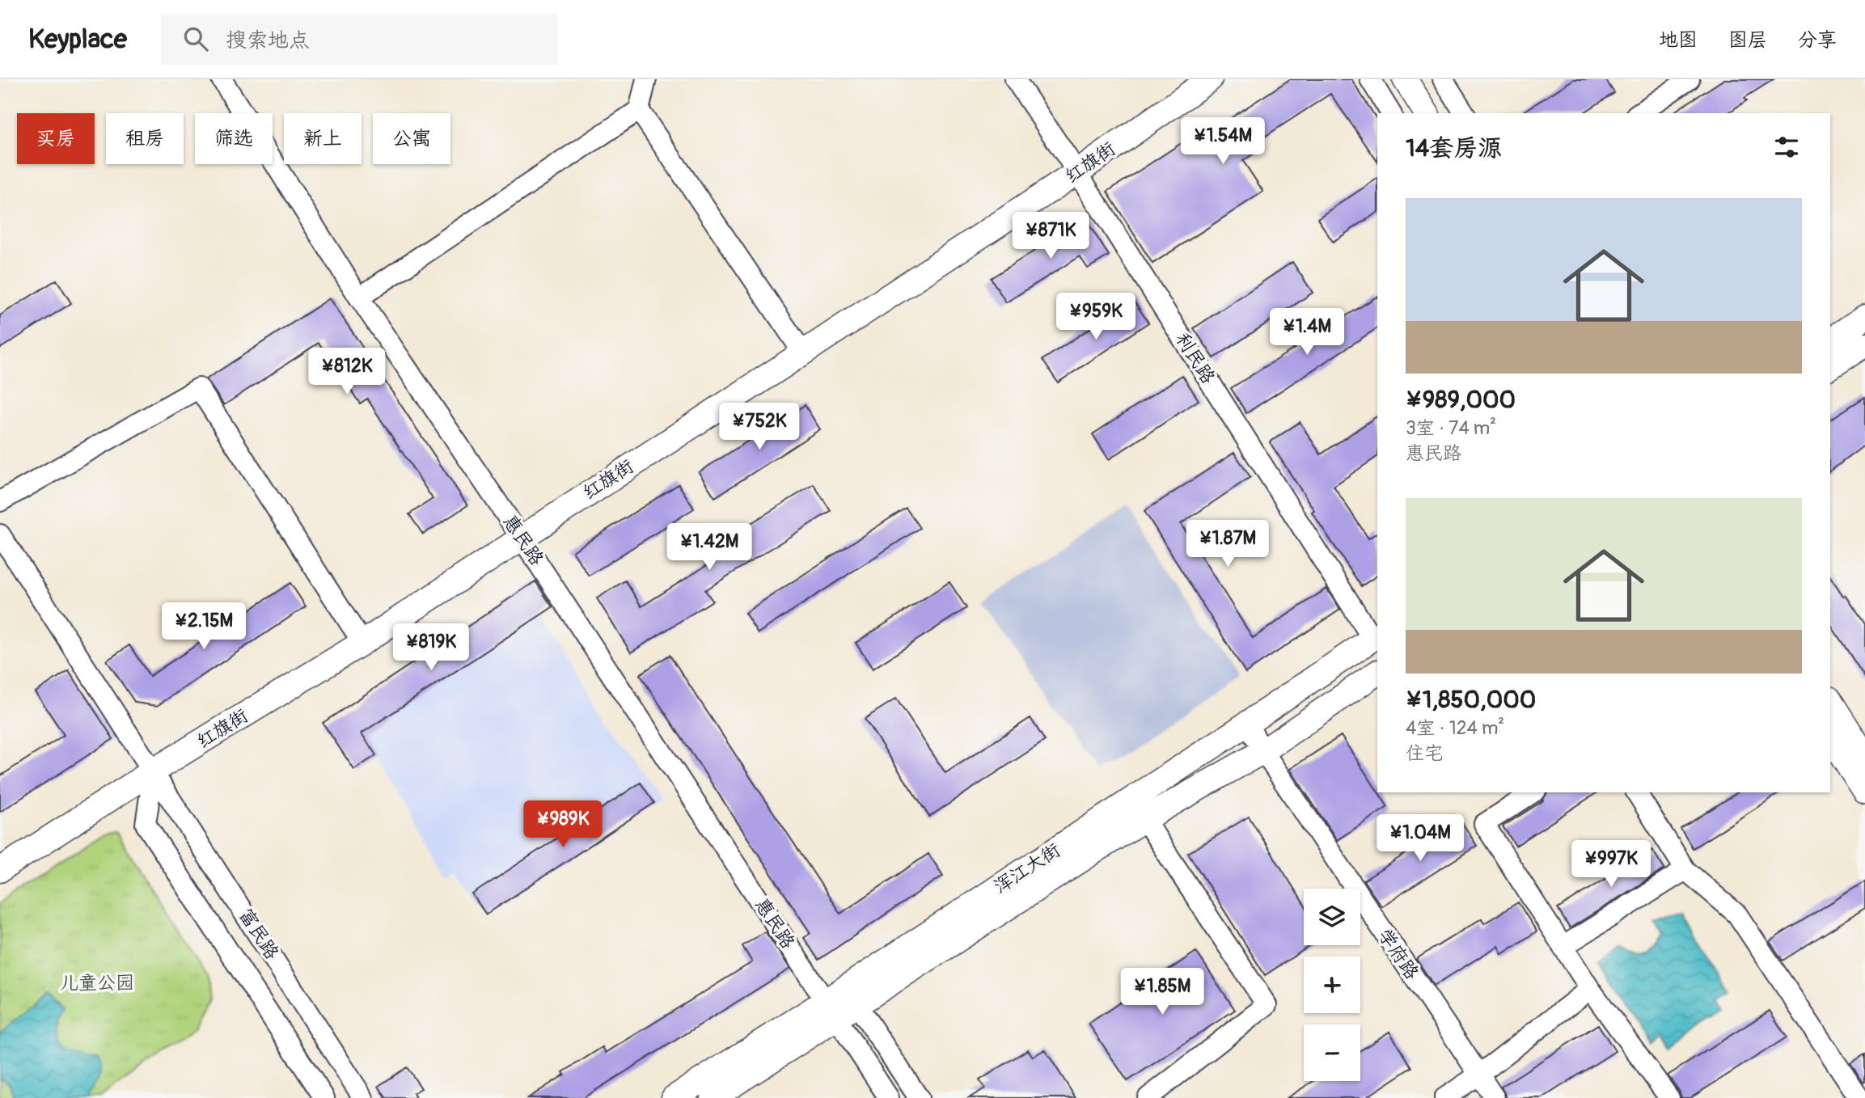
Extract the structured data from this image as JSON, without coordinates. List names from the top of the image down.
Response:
{
  "streets": {
    "main road": ["红旗街", "浑江大街"],
    "street": [
      "利民路",
      "惠民路",
      "富民路",
      "学府路"
    ]
  },
  "crossings": [
    ["红旗街", "利民路"],
    ["红旗街", "惠民路"],
    ["红旗街", "富民路"],
    ["利民路", "浑江大街"],
    ["惠民路", "浑江大街"],
    ["浑江大街", "学府路"]
  ],
  "parks": ["儿童公园"],
  "page": {
    "header": "Keyplace",
    "search": "搜索地点",
    "nav": ["地图", "图层", "分享"],
    "chip": [
      "买房",
      "租房",
      "筛选",
      "新上",
      "公寓"
    ],
    "heading": "14套房源",
    "price": [
      "¥1.54M",
      "¥871K",
      "¥959K",
      "¥1.4M",
      "¥812K",
      "¥752K",
      "¥1.87M",
      "¥1.42M",
      "¥2.15M",
      "¥819K",
      "¥989K",
      "¥1.04M",
      "¥997K",
      "¥1.85M"
    ],
    "list": [
      {
        "name": "¥989,000",
        "note": "3室 · 74 m² · 惠民路"
      },
      {
        "name": "¥1,850,000",
        "note": "4室 · 124 m² · 住宅"
      }
    ],
    "map_buttons": ["+", "−"]
  }
}
